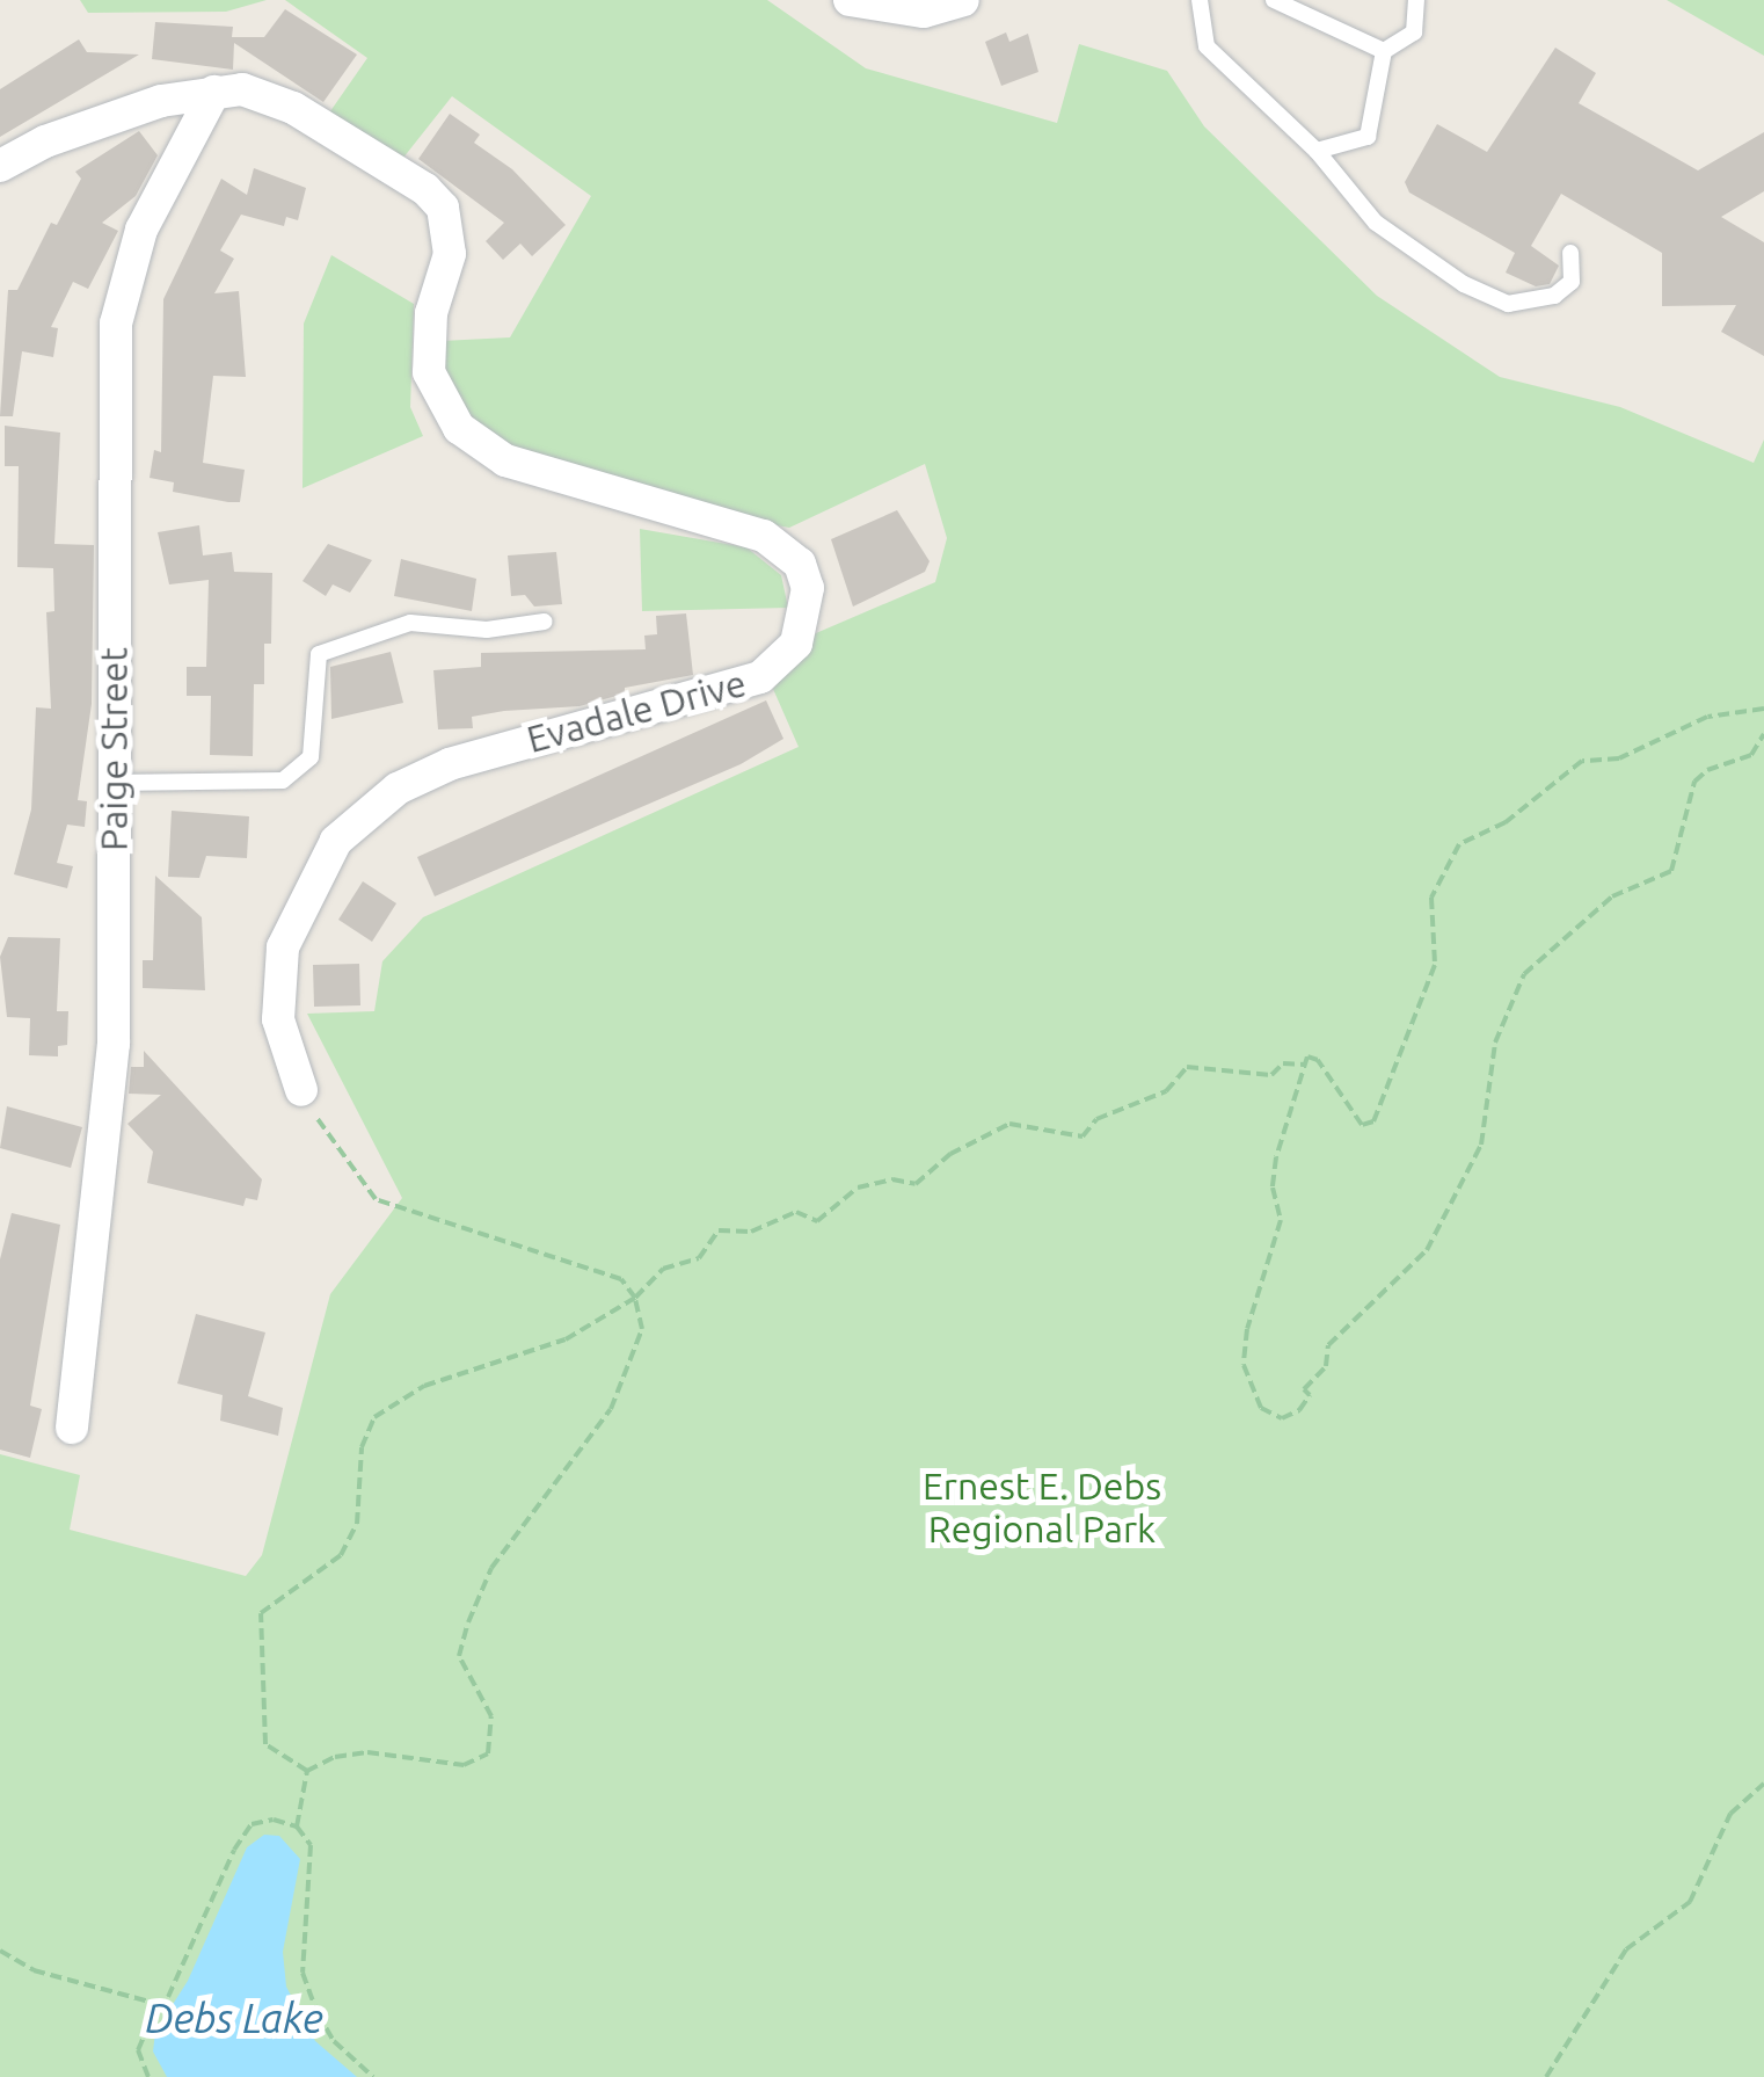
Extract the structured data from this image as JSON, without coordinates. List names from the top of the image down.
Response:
{
  "streets": {
    "street": ["Evadale Drive", "Paige Street"]
  },
  "crossings": [
    ["Evadale Drive", "Paige Street"]
  ],
  "water": ["Debs Lake"],
  "parks": ["Ernest E. Debs Regional Park"]
}
